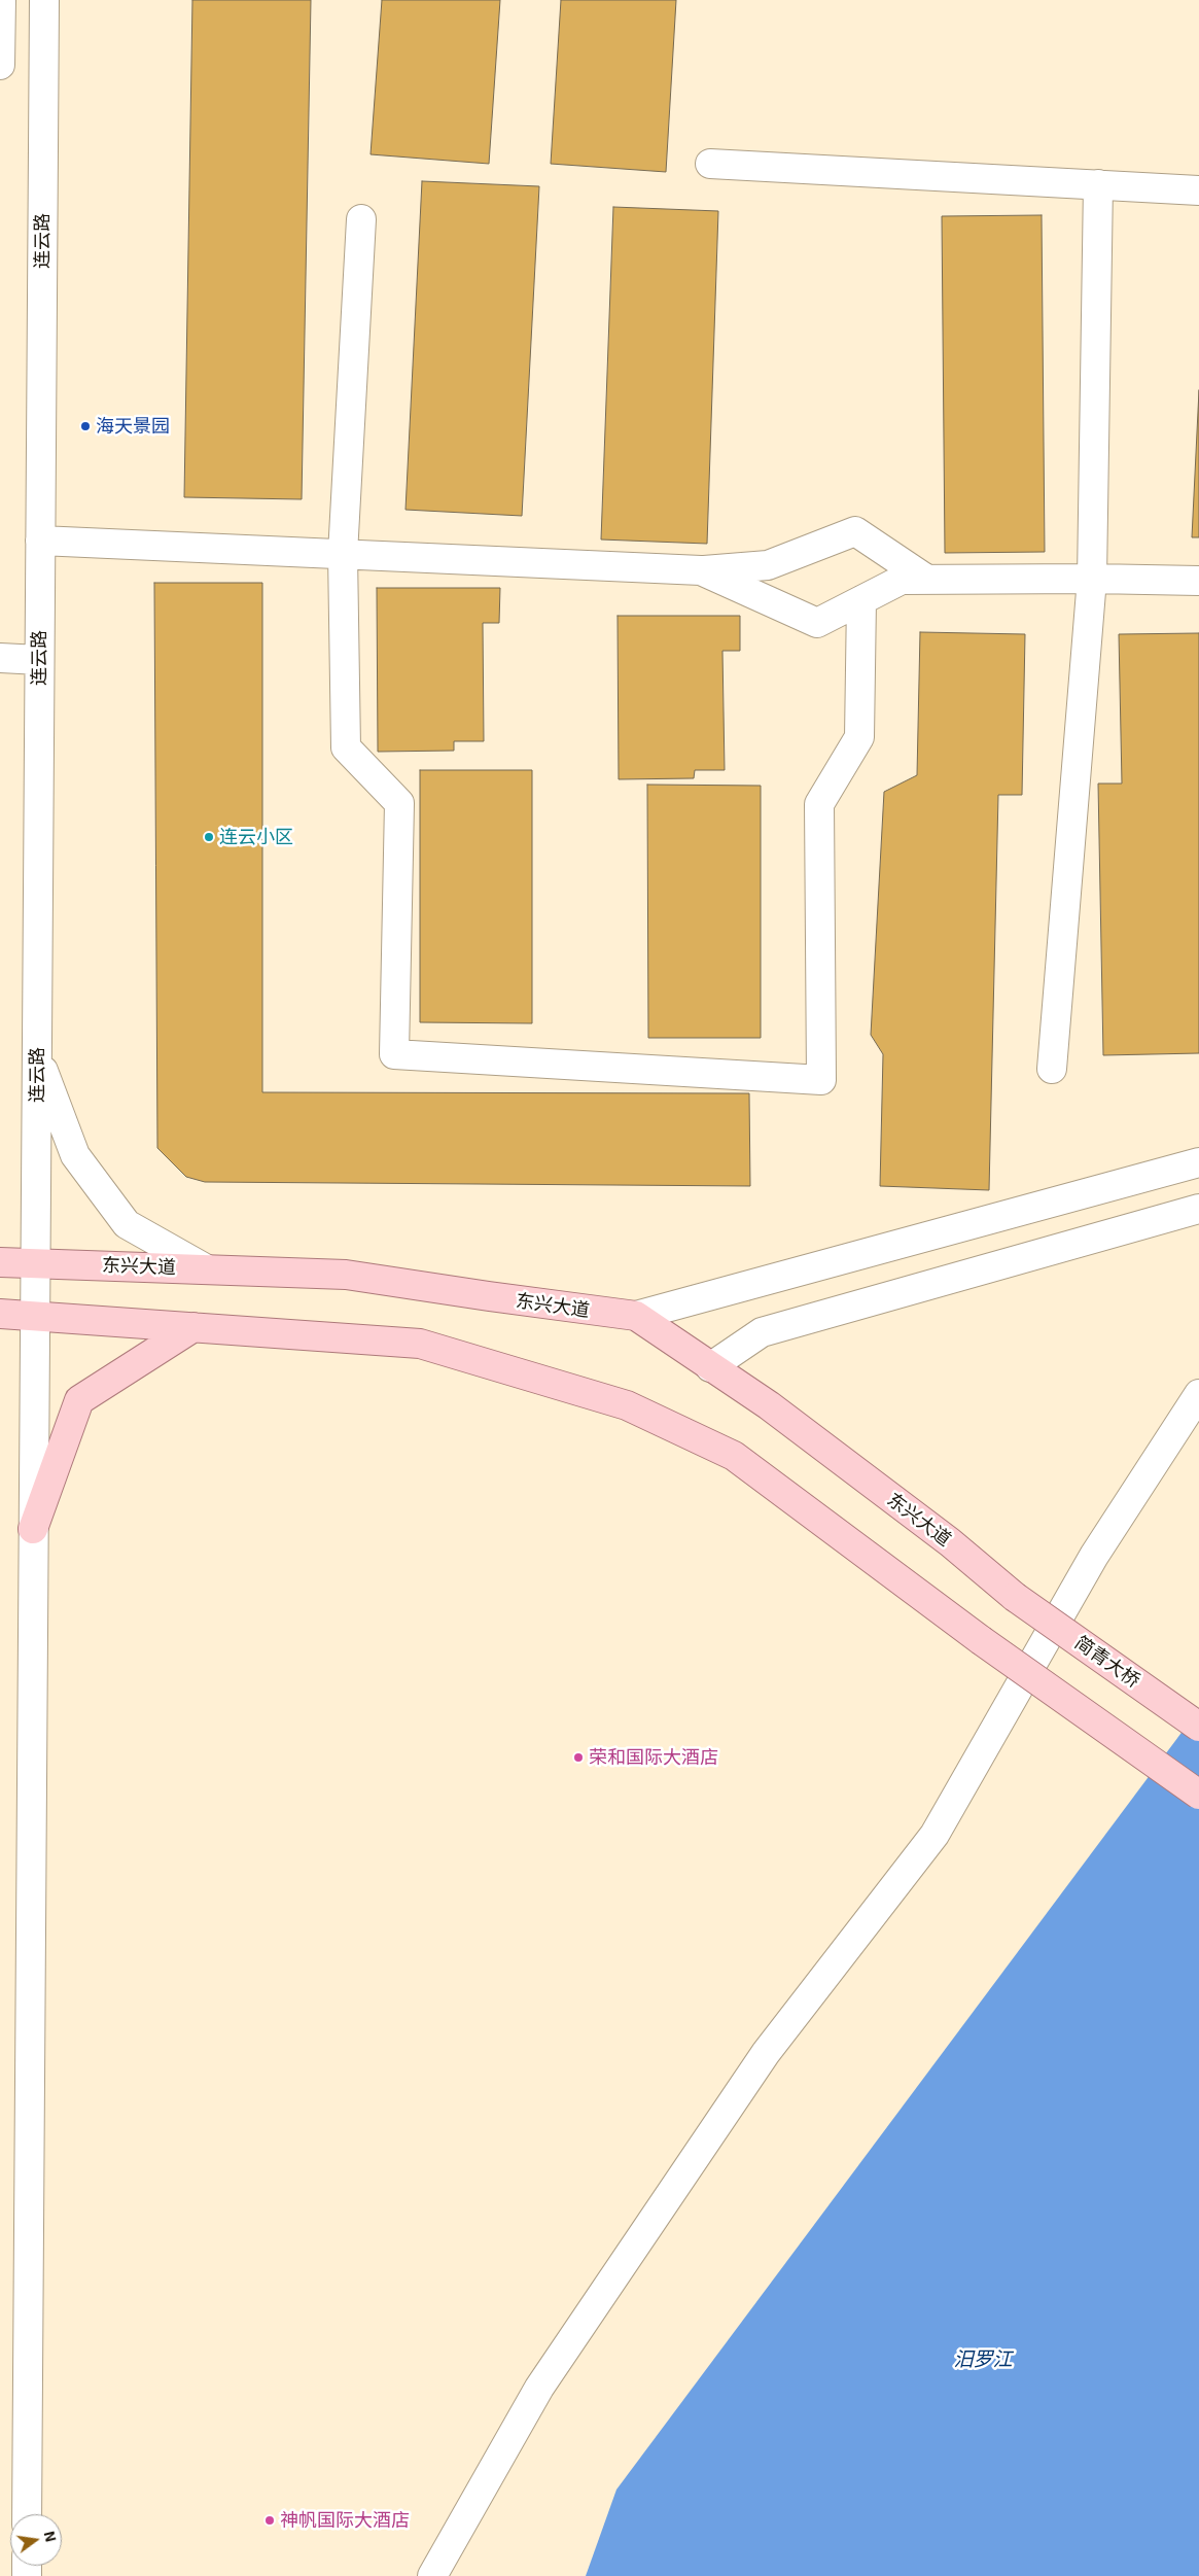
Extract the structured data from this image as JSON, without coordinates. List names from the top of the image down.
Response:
{
  "streets": {
    "main road": ["东兴大道", "简青大桥"],
    "street": ["连云路"]
  },
  "crossings": [
    ["连云路", "东兴大道"],
    ["东兴大道", "简青大桥"]
  ],
  "water": ["汨罗江"],
  "places": [
    "海天景园",
    "连云小区",
    "荣和国际大酒店",
    "神帆国际大酒店"
  ],
  "north": "right"
}
